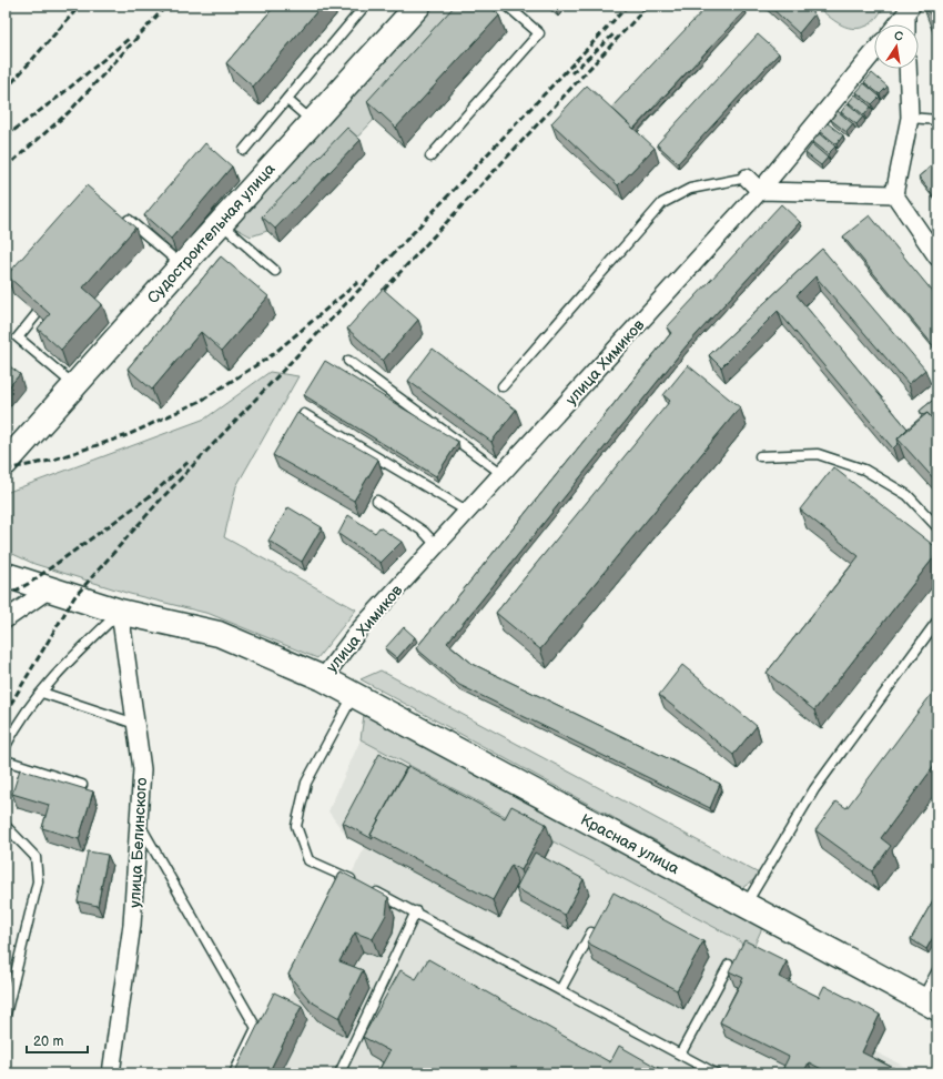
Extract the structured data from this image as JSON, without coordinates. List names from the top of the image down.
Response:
{
  "streets": {
    "main road": ["Судостроительная улица", "Красная улица"],
    "street": ["улица Химиков", "улица Белинского"]
  },
  "crossings": [
    ["улица Химиков", "Красная улица"],
    ["улица Белинского", "Красная улица"]
  ],
  "scale_bar": "20 m",
  "north": "top"
}
